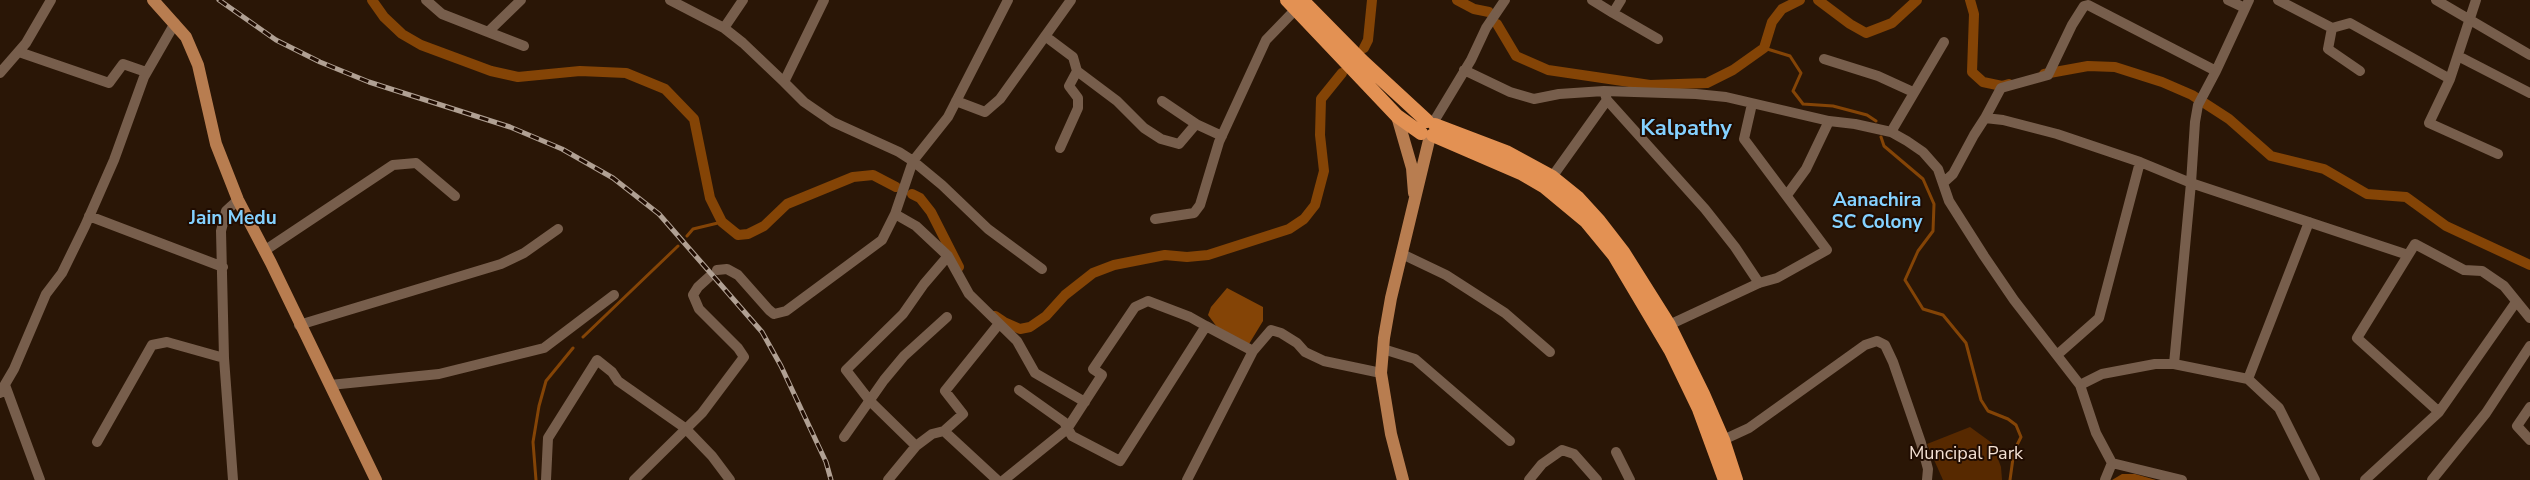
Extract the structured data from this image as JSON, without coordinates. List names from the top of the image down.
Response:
{
  "districts": ["Kalpathy", "Aanachira SC Colony", "Jain Medu"],
  "parks": ["Muncipal Park"]
}
